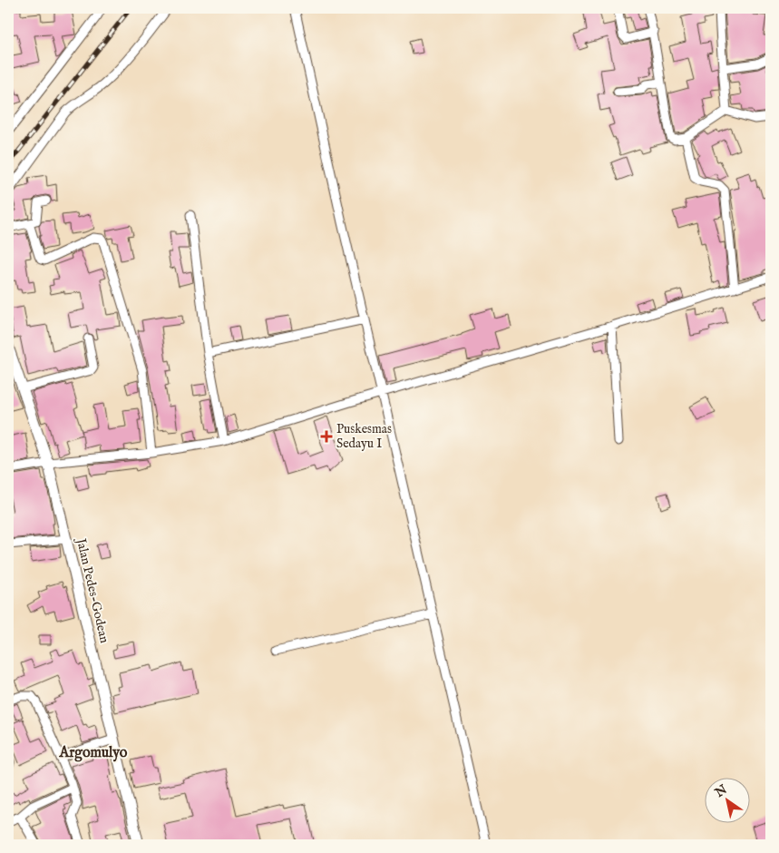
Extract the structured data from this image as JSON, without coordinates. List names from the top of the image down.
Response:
{
  "streets": {
    "street": ["Jalan Pedes-Godean"]
  },
  "districts": ["Argomulyo"],
  "places": {
    "health": ["Puskesmas Sedayu I"]
  },
  "north": "top left"
}
